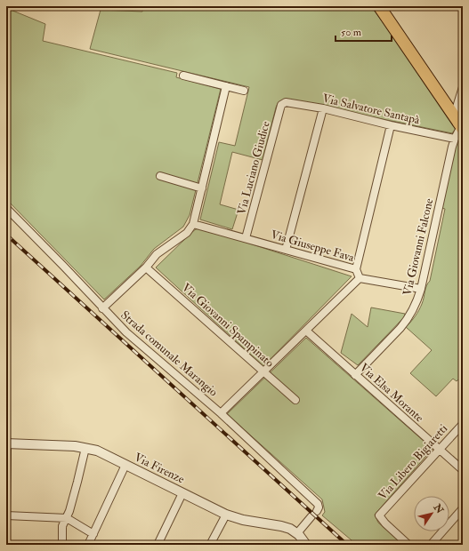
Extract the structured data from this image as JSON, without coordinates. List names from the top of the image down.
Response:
{
  "streets": {
    "street": [
      "Via Salvatore Santapà",
      "Via Luciano Giudice",
      "Via Giuseppe Fava",
      "Via Giovanni Falcone",
      "Via Giovanni Spampinato",
      "Strada comunale Marangio",
      "Via Elsa Morante",
      "Via Libero Bigiaretti",
      "Via Firenze"
    ]
  },
  "crossings": [
    ["Via Salvatore Santapà", "Via Luciano Giudice"],
    ["Via Salvatore Santapà", "Via Giovanni Falcone"],
    ["Via Luciano Giudice", "Via Giuseppe Fava"],
    ["Via Giuseppe Fava", "Via Giovanni Falcone"],
    ["Via Giovanni Falcone", "Via Elsa Morante"],
    ["Via Elsa Morante", "Via Libero Bigiaretti"]
  ],
  "scale_bar": "50 m",
  "north": "top right"
}
